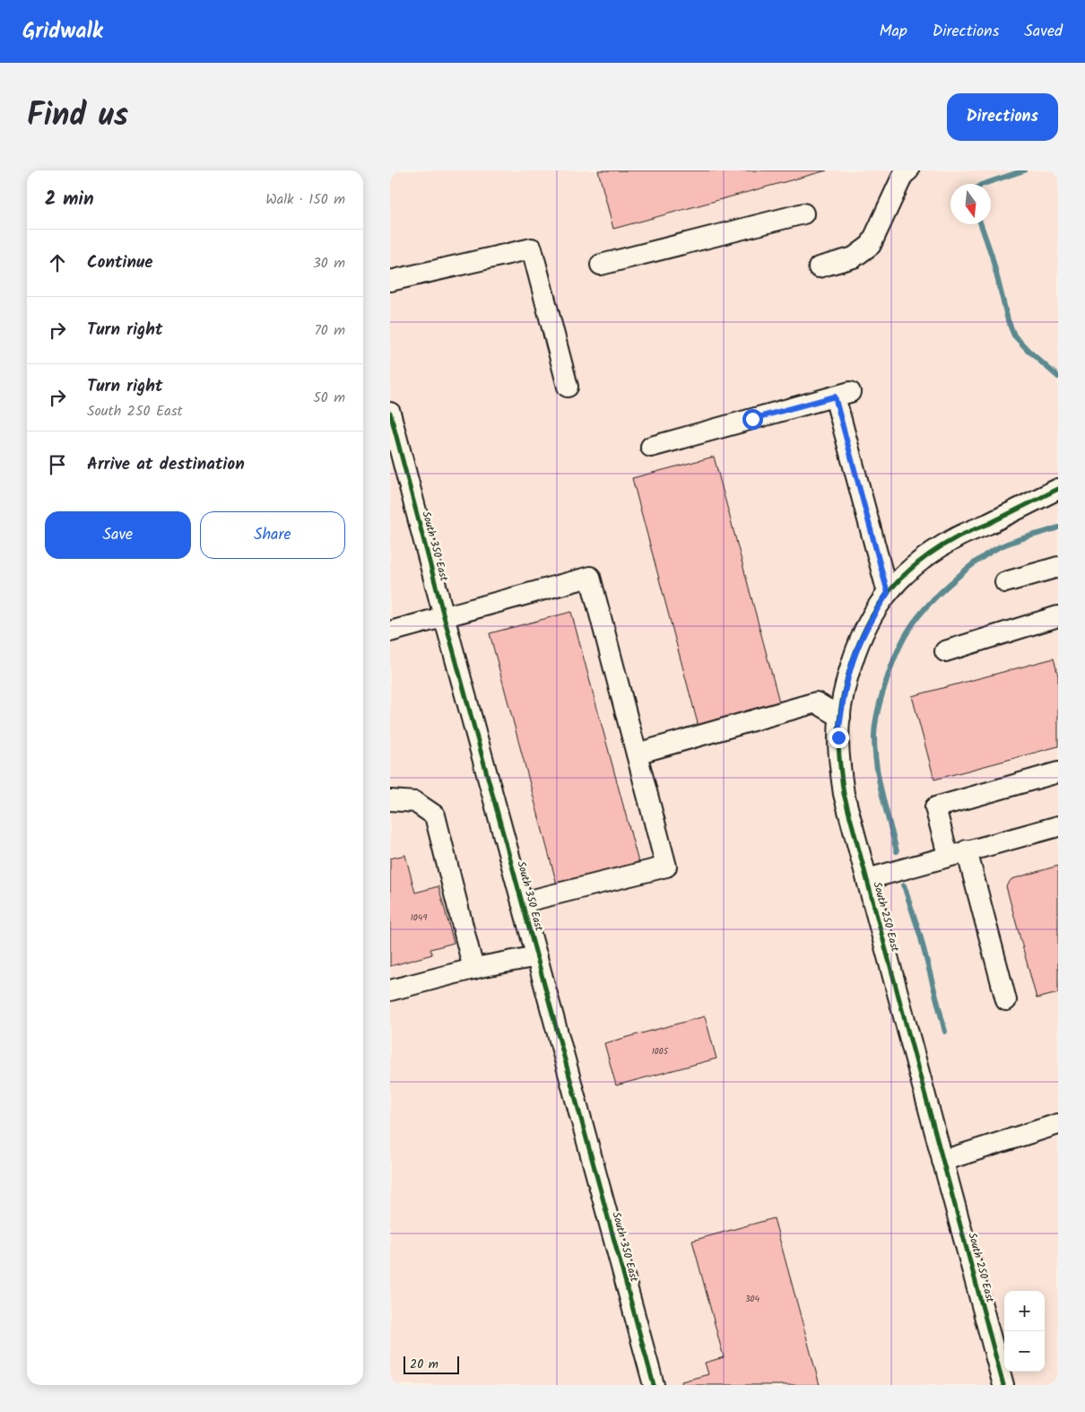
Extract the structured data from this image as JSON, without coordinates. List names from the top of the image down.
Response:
{
  "streets": {
    "street": ["South 350 East", "South 250 East"]
  },
  "house_numbers": ["1049", "1005", "304"],
  "scale_bar": "20 m",
  "north": "bottom",
  "page": {
    "header": "Gridwalk",
    "nav": ["Map", "Directions", "Saved"],
    "title": "Find us",
    "buttons": [
      "Directions",
      ["Save", "Share"]
    ],
    "heading": ["2 min", "Walk · 150 m"],
    "list": [
      ["Continue", "30 m"],
      ["Turn right", "70 m"],
      ["Turn right", "South 250 East", "50 m"],
      "Arrive at destination"
    ],
    "map_buttons": ["+", "−"],
    "scale": "20 m"
  }
}
